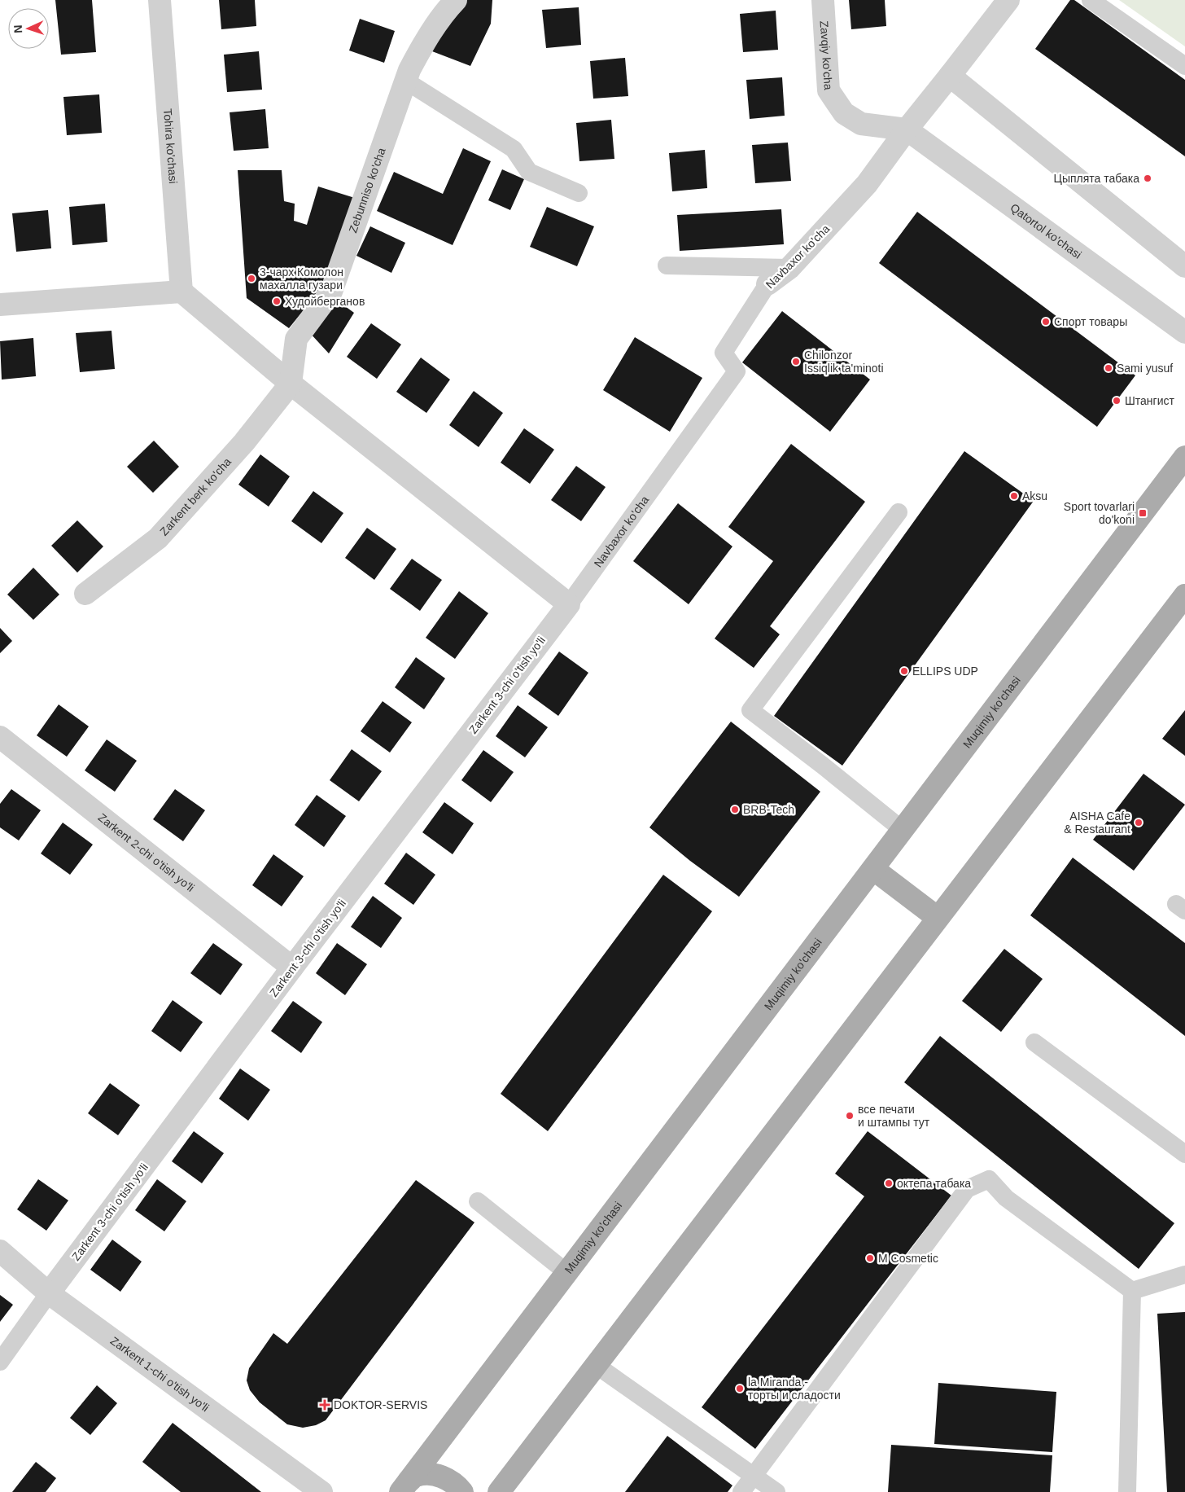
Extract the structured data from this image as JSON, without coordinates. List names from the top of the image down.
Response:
{
  "streets": {
    "main road": ["Muqimiy ko'chasi"],
    "street": [
      "Zavqiy ko'cha",
      "Tohira ko'chasi",
      "Zebunniso ko'cha",
      "Qatortol ko'chasi",
      "Navbaxor ko'cha",
      "Zarkent berk ko'cha",
      "Zarkent 3-chi o'tish yo'li",
      "Zarkent 2-chi o'tish yo'li",
      "Zarkent 1-chi o'tish yo'li"
    ]
  },
  "crossings": [
    ["Zavqiy ko'cha", "Qatortol ko'chasi"],
    ["Zavqiy ko'cha", "Navbaxor ko'cha"],
    ["Zebunniso ko'cha", "Zarkent berk ko'cha"],
    ["Qatortol ko'chasi", "Navbaxor ko'cha"],
    ["Navbaxor ko'cha", "Zarkent 3-chi o'tish yo'li"],
    ["Zarkent 3-chi o'tish yo'li", "Zarkent 2-chi o'tish yo'li"],
    ["Zarkent 3-chi o'tish yo'li", "Zarkent 1-chi o'tish yo'li"]
  ],
  "places": {
    "other": [
      "Цыплята табака",
      "3-чарх Комолон махалла гузари",
      "Худойберганов",
      "Спорт товары",
      "Chilonzor Issiqlik ta'minoti",
      "Sami yusuf",
      "Штангист",
      "Aksu",
      "ELLIPS UDP",
      "BRB-Tech",
      "AISHA Cafe & Restaurant",
      "все печати и штампы тут",
      "октепа табака",
      "M Cosmetic",
      "la Miranda - торты и сладости"
    ],
    "transit": ["Sport tovarlari do'koni"],
    "health": ["DOKTOR-SERVIS"]
  },
  "north": "left"
}
